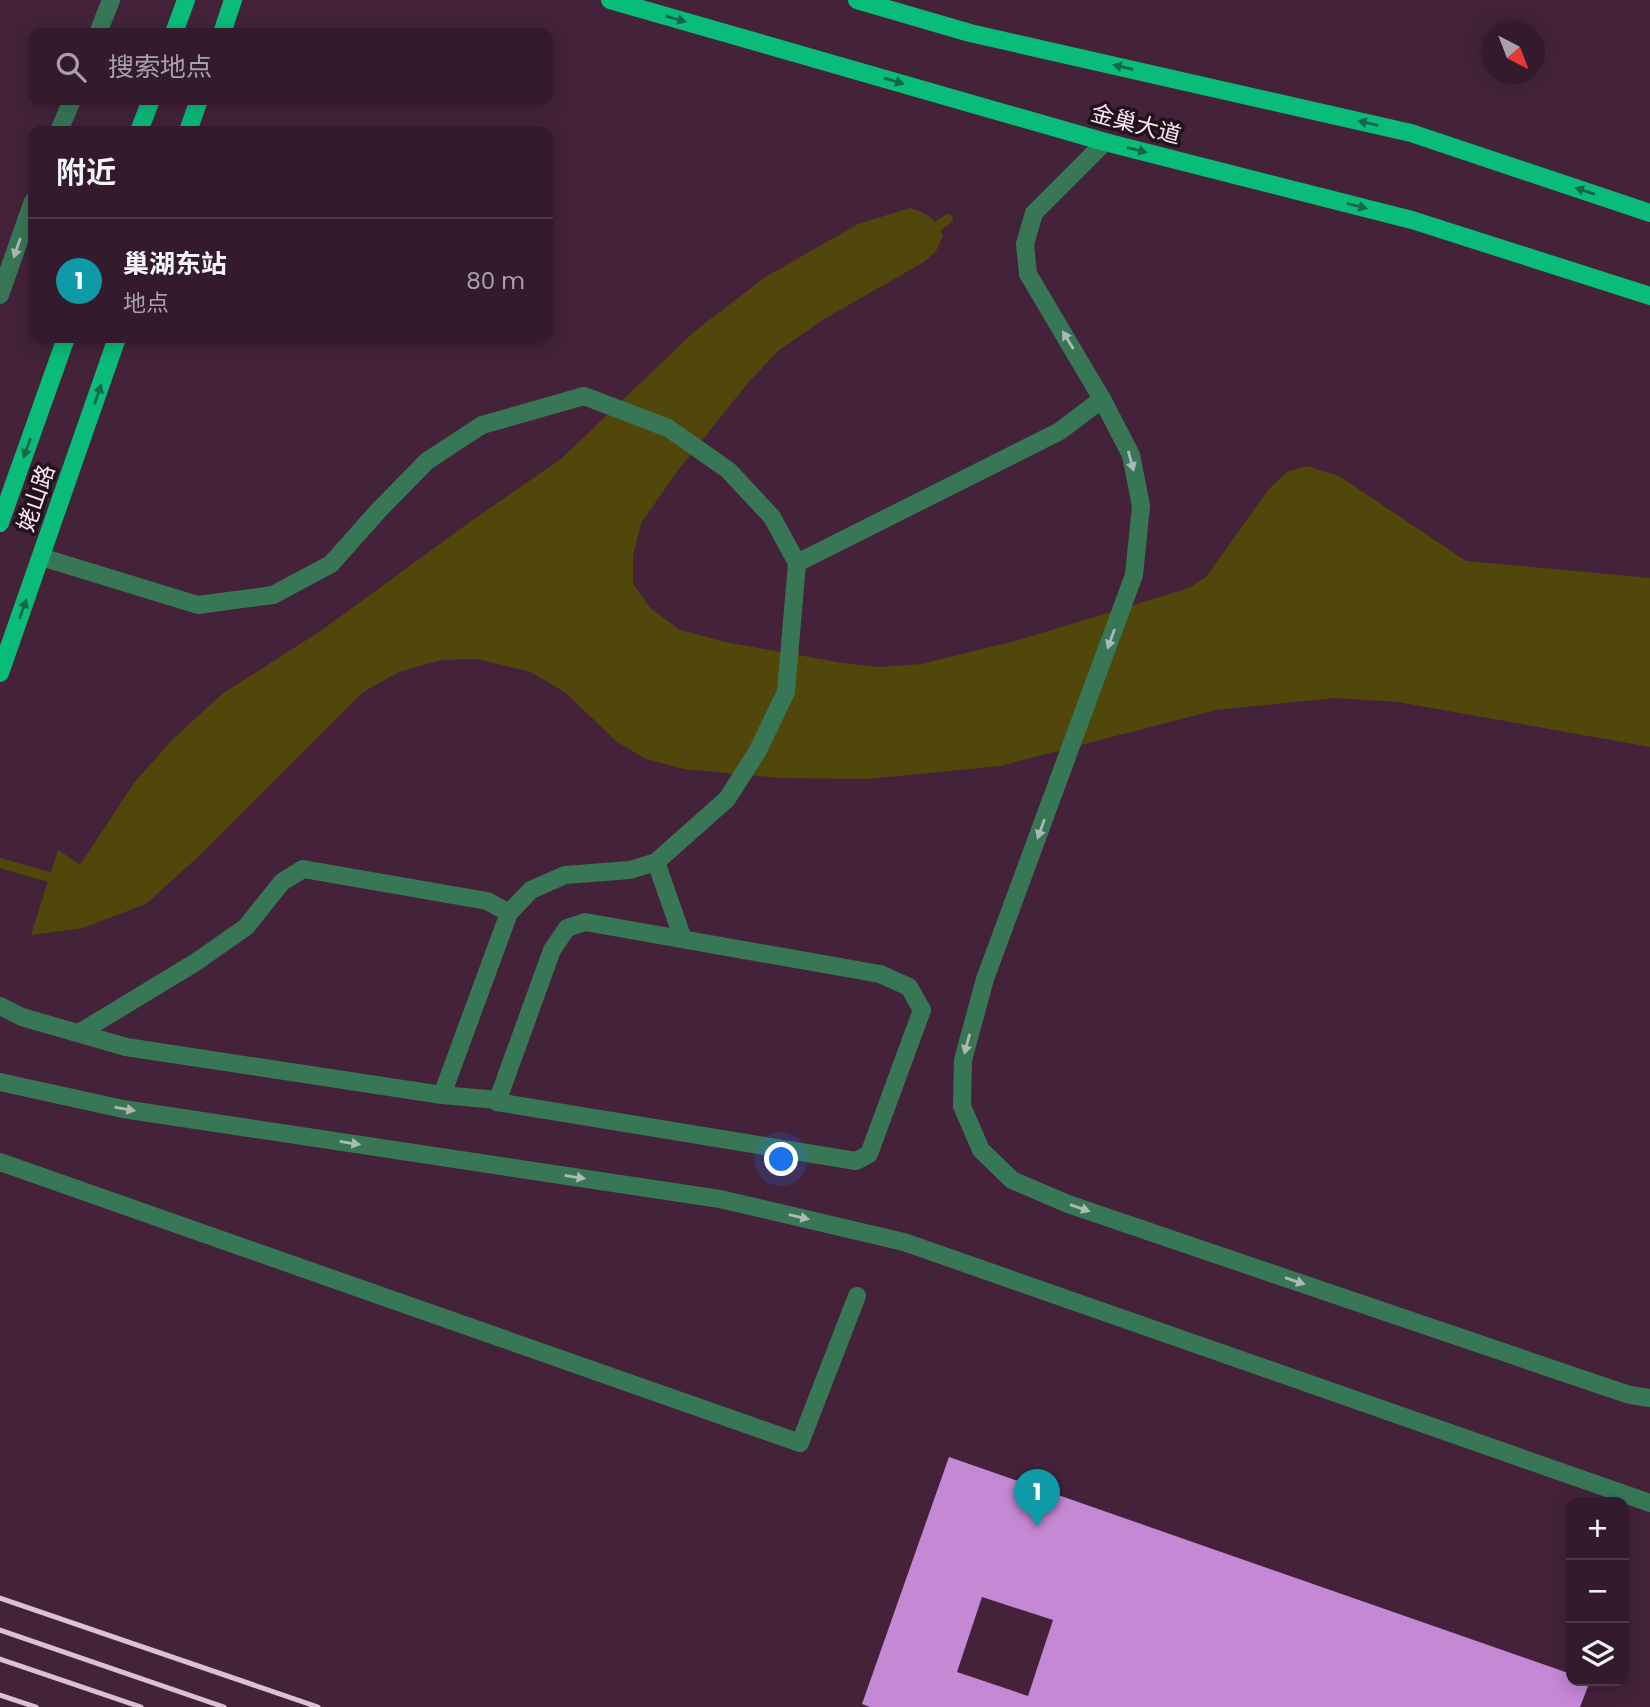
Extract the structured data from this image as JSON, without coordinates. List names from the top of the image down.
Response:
{
  "streets": {
    "main road": ["金巢大道", "姥山路"]
  },
  "north": "bottom right",
  "page": {
    "search": "搜索地点",
    "heading": "附近",
    "list": [
      {
        "mark": "1",
        "name": "巢湖东站",
        "note": "地点",
        "value": "80 m"
      }
    ],
    "pins": "1",
    "map_buttons": ["+", "−"]
  }
}
